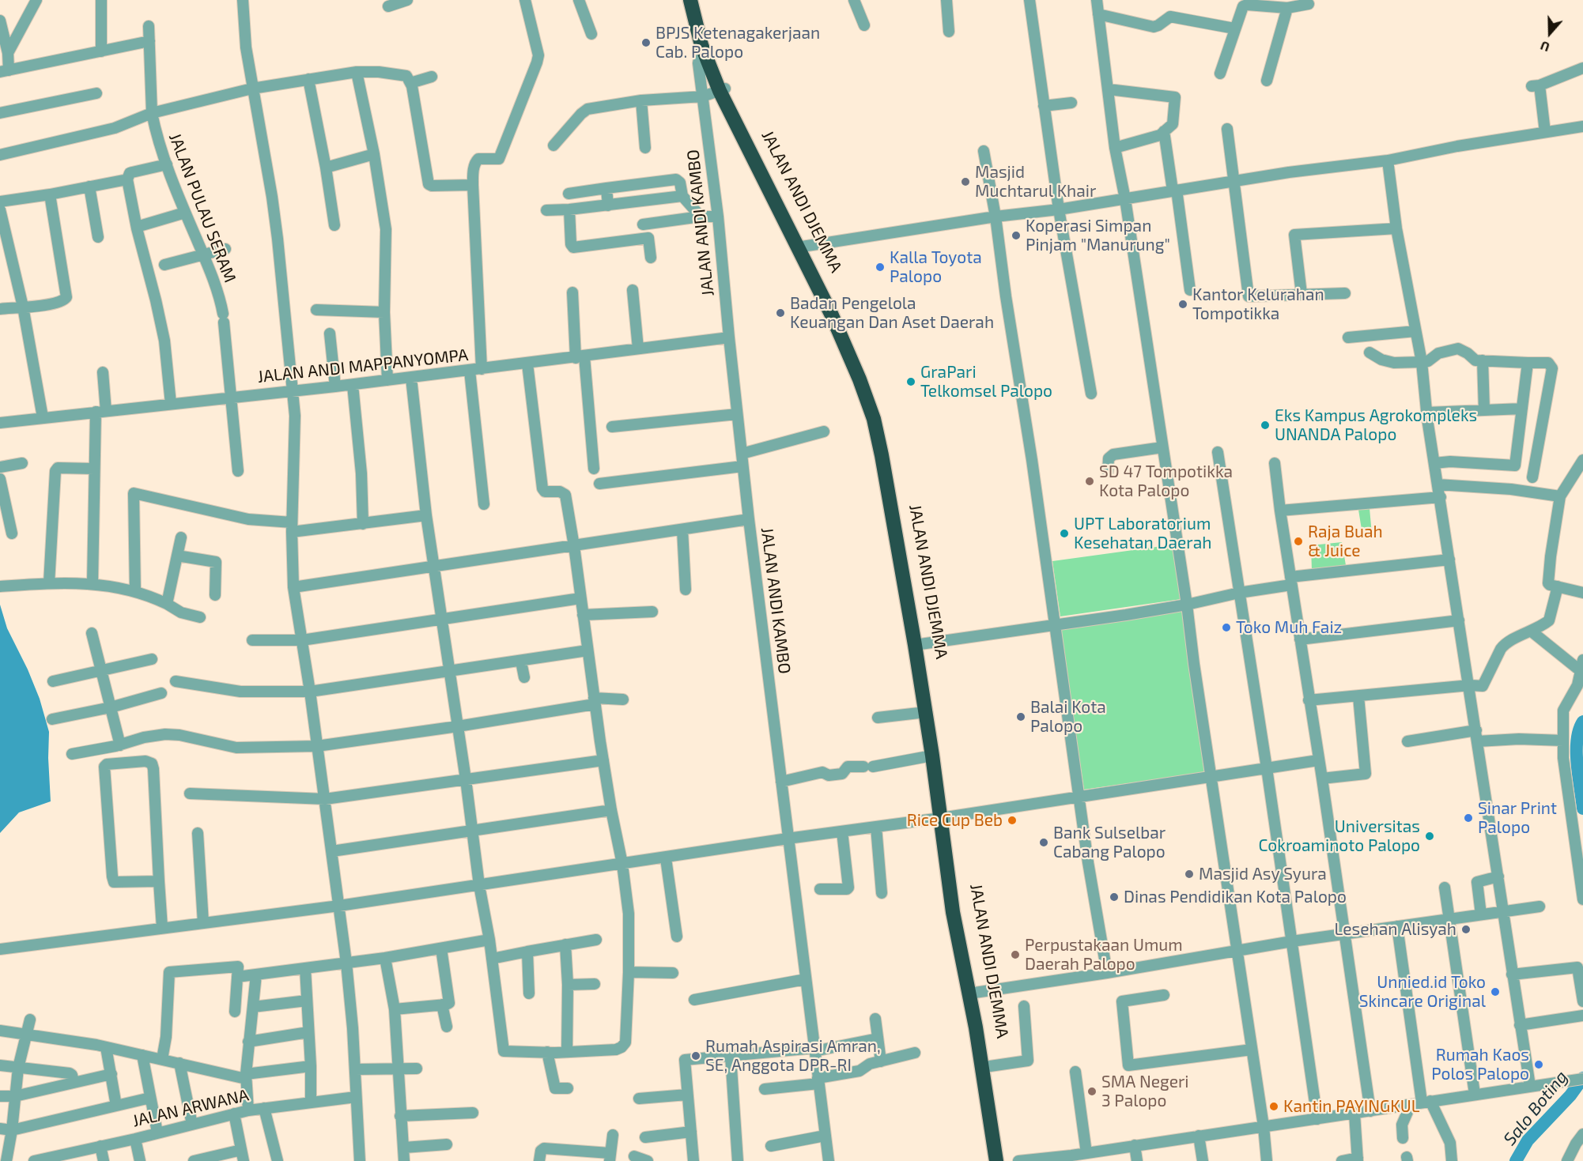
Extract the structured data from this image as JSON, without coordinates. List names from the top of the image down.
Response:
{
  "streets": {
    "highway": ["JALAN ANDI DJEMMA"],
    "street": [
      "JALAN PULAU SERAM",
      "JALAN ANDI KAMBO",
      "JALAN ANDI MAPPANYOMPA",
      "JALAN ARWANA"
    ]
  },
  "crossings": [
    ["JALAN ANDI DJEMMA", "JALAN ANDI KAMBO"],
    ["JALAN PULAU SERAM", "JALAN ANDI MAPPANYOMPA"],
    ["JALAN ANDI KAMBO", "JALAN ANDI MAPPANYOMPA"]
  ],
  "water": ["Salo Boting"],
  "places": [
    "BPJS Ketenagakerjaan Cab. Palopo",
    "Masjid Muchtarul Khair",
    "Koperasi Simpan Pinjam \"Manurung\"",
    "Kalla Toyota Palopo",
    "Kantor Kelurahan Tompotikka",
    "Badan Pengelola Keuangan Dan Aset Daerah",
    "GraPari Telkomsel Palopo",
    "Eks Kampus Agrokompleks UNANDA Palopo",
    "SD 47 Tompotikka Kota Palopo",
    "UPT Laboratorium Kesehatan Daerah",
    "Raja Buah & Juice",
    "Toko Muh Faiz",
    "Balai Kota Palopo",
    "Sinar Print Palopo",
    "Rice Cup Beb",
    "Universitas Cokroaminoto Palopo",
    "Bank Sulselbar Cabang Palopo",
    "Masjid Asy Syura",
    "Dinas Pendidikan Kota Palopo",
    "Lesehan Alisyah",
    "Perpustakaan Umum Daerah Palopo",
    "Unnied.id Toko Skincare Original",
    "Rumah Aspirasi Amran, SE, Anggota DPR-RI",
    "Rumah Kaos Polos Palopo",
    "SMA Negeri 3 Palopo",
    "Kantin PAYINGKUL"
  ],
  "north": "bottom"
}
